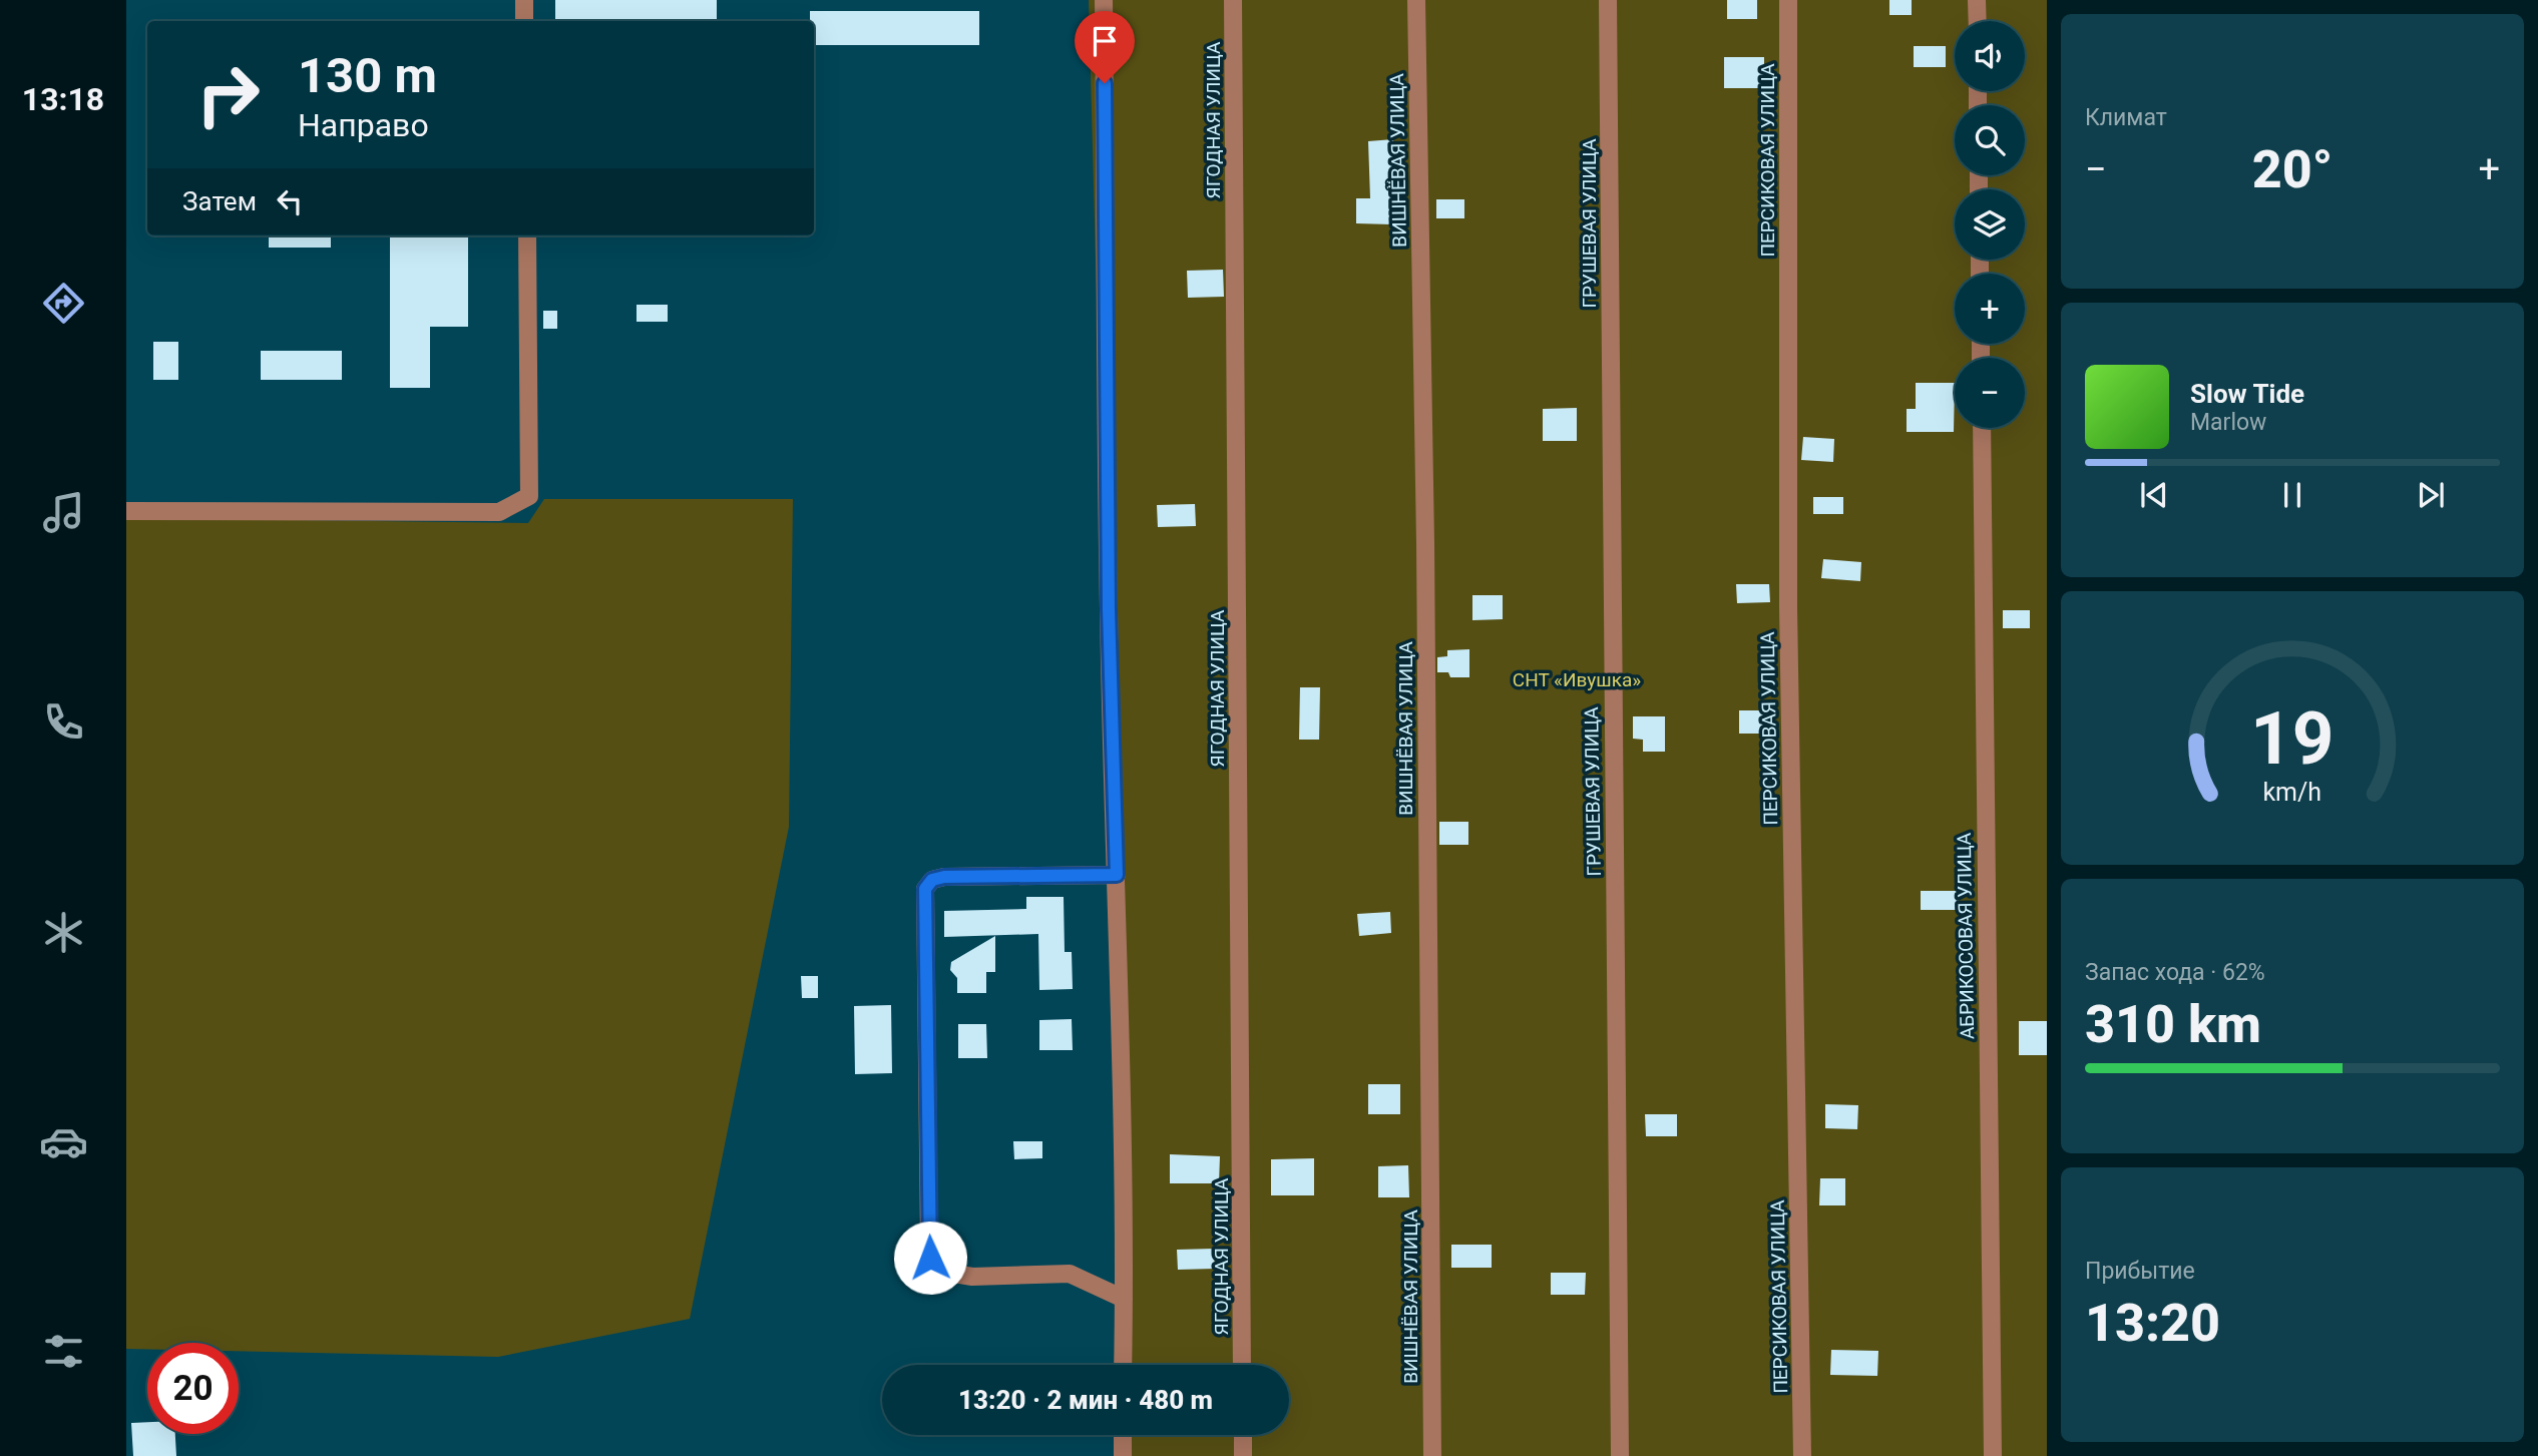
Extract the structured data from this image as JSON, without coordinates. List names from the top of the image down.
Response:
{
  "streets": {
    "street": [
      "ЯГОДНАЯ УЛИЦА",
      "ВИШНЁВАЯ УЛИЦА",
      "ПЕРСИКОВАЯ УЛИЦА",
      "ГРУШЕВАЯ УЛИЦА",
      "АБРИКОСОВАЯ УЛИЦА"
    ]
  },
  "parks": ["СНТ «Ивушка»"],
  "page": {
    "tabs": "13:18",
    "tile": [
      "Климат",
      ["Запас хода · 62%", "310 km"],
      ["Прибытие", "13:20"]
    ],
    "map_buttons": ["+", "−"],
    "turn": ["130 m", "Направо"],
    "heat": ["−", "20°", "+"],
    "then": "Затем",
    "song": ["Slow Tide", "Marlow"],
    "limit": "20",
    "trip": "13:20 · 2 мин · 480 m",
    "gauge": ["19", "km/h"]
  }
}
